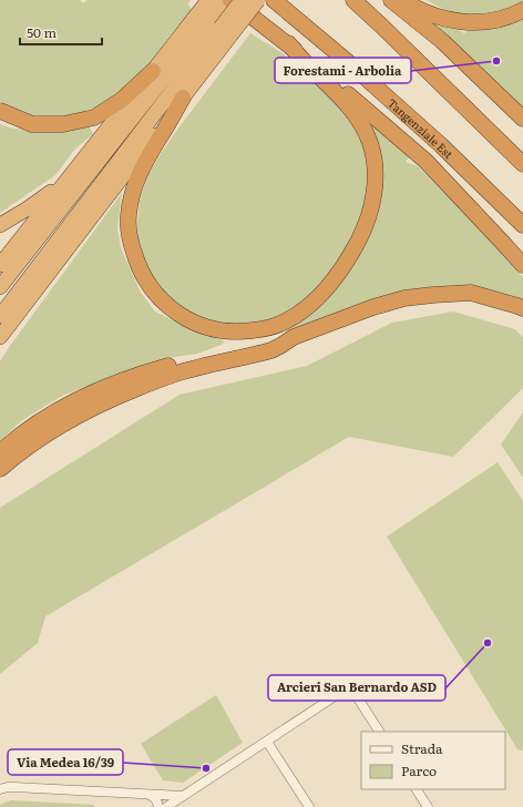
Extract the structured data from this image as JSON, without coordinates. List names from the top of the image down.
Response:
{
  "streets": {
    "highway": ["Tangenziale Est"]
  },
  "places": ["Forestami - Arbolia", "Arcieri San Bernardo ASD", "Via Medea 16/39"],
  "legend": ["Strada", "Parco"],
  "scale_bar": "50 m"
}
